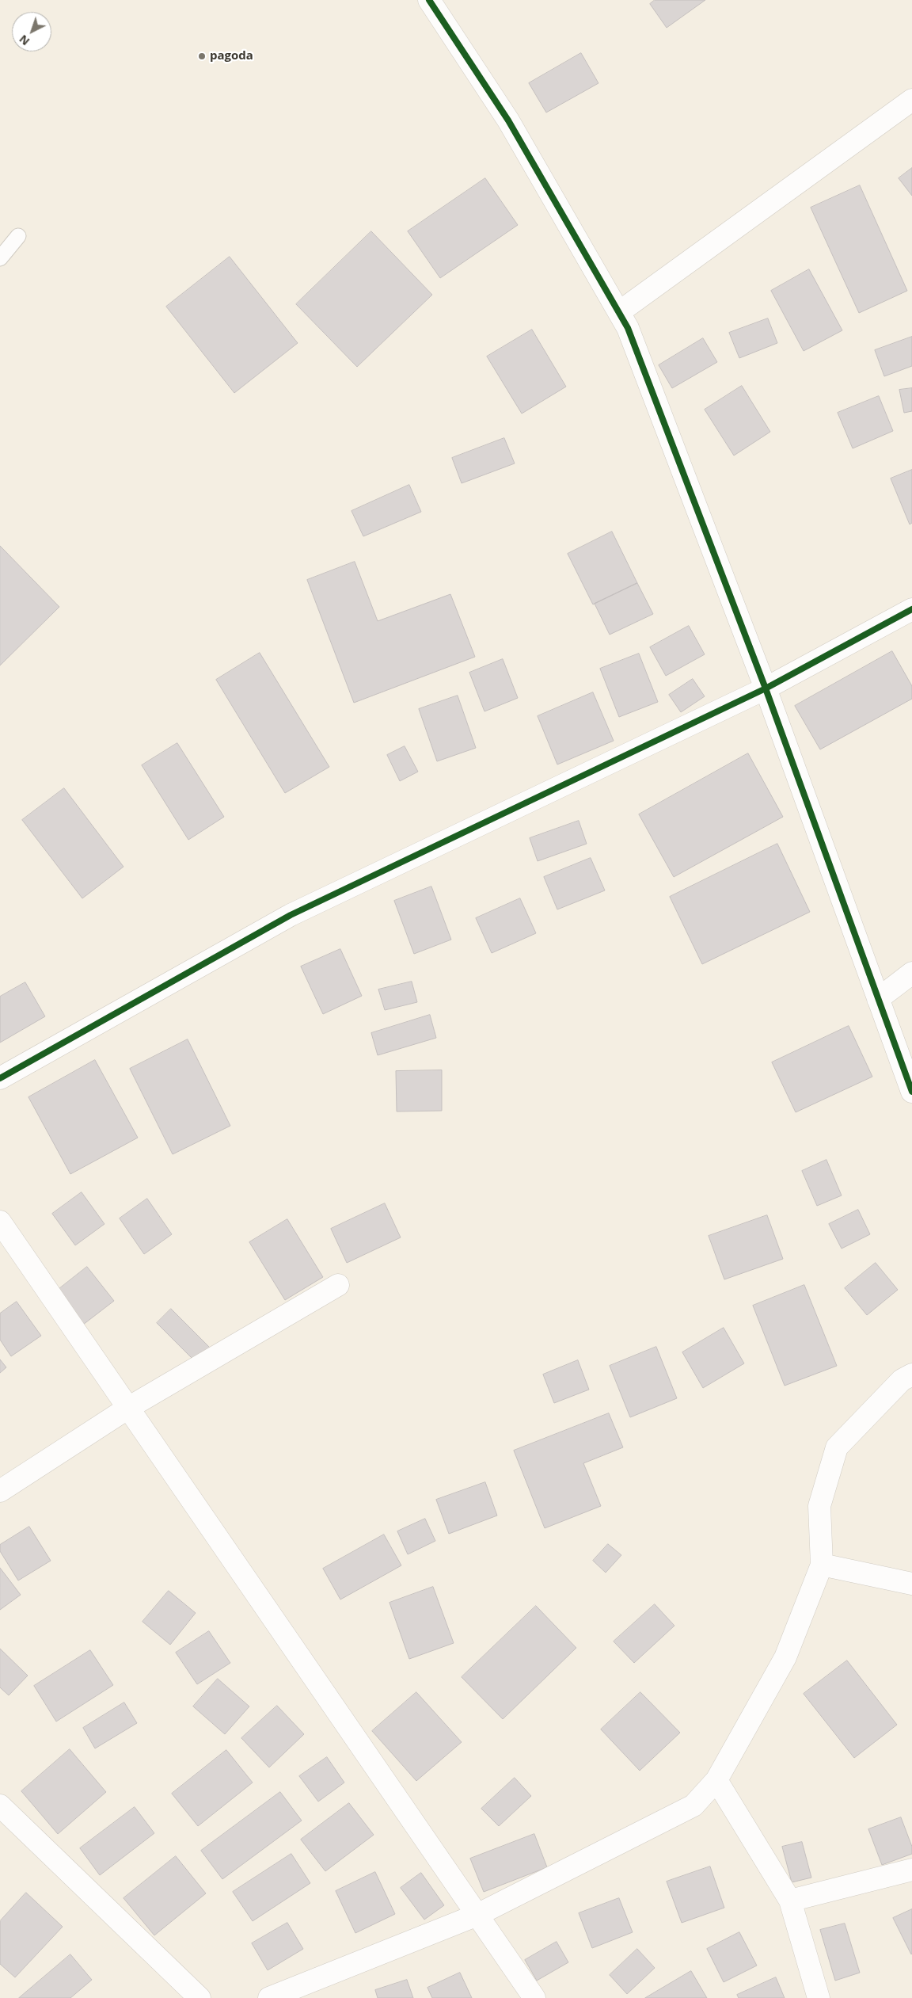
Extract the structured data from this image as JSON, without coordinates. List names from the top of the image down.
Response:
{
  "places": ["pagoda"],
  "north": "bottom left"
}
